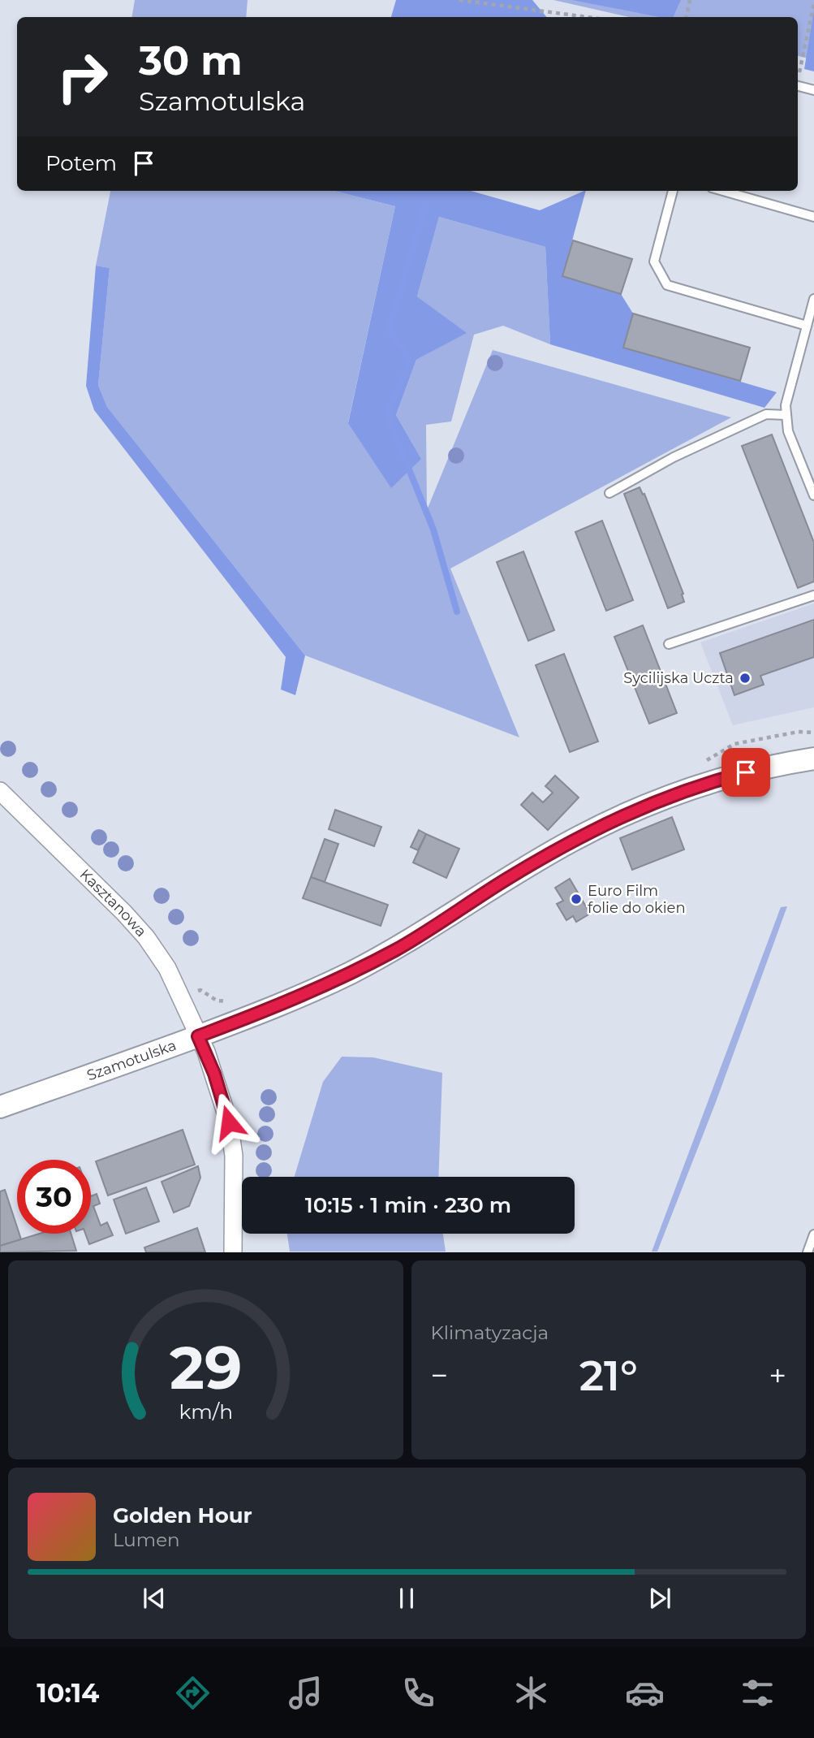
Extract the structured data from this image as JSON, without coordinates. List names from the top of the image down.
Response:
{
  "streets": {
    "street": ["Kasztanowa", "Szamotulska"]
  },
  "crossings": [
    ["Kasztanowa", "Szamotulska"]
  ],
  "places": ["Sycilijska Uczta", "Euro Film folie do okien"],
  "page": {
    "turn": ["30 m", "Szamotulska"],
    "then": "Potem",
    "limit": "30",
    "trip": "10:15 · 1 min · 230 m",
    "tile": "Klimatyzacja",
    "heat": ["−", "21°", "+"],
    "song": ["Golden Hour", "Lumen"],
    "tabs": "10:14",
    "gauge": ["29", "km/h"]
  }
}
